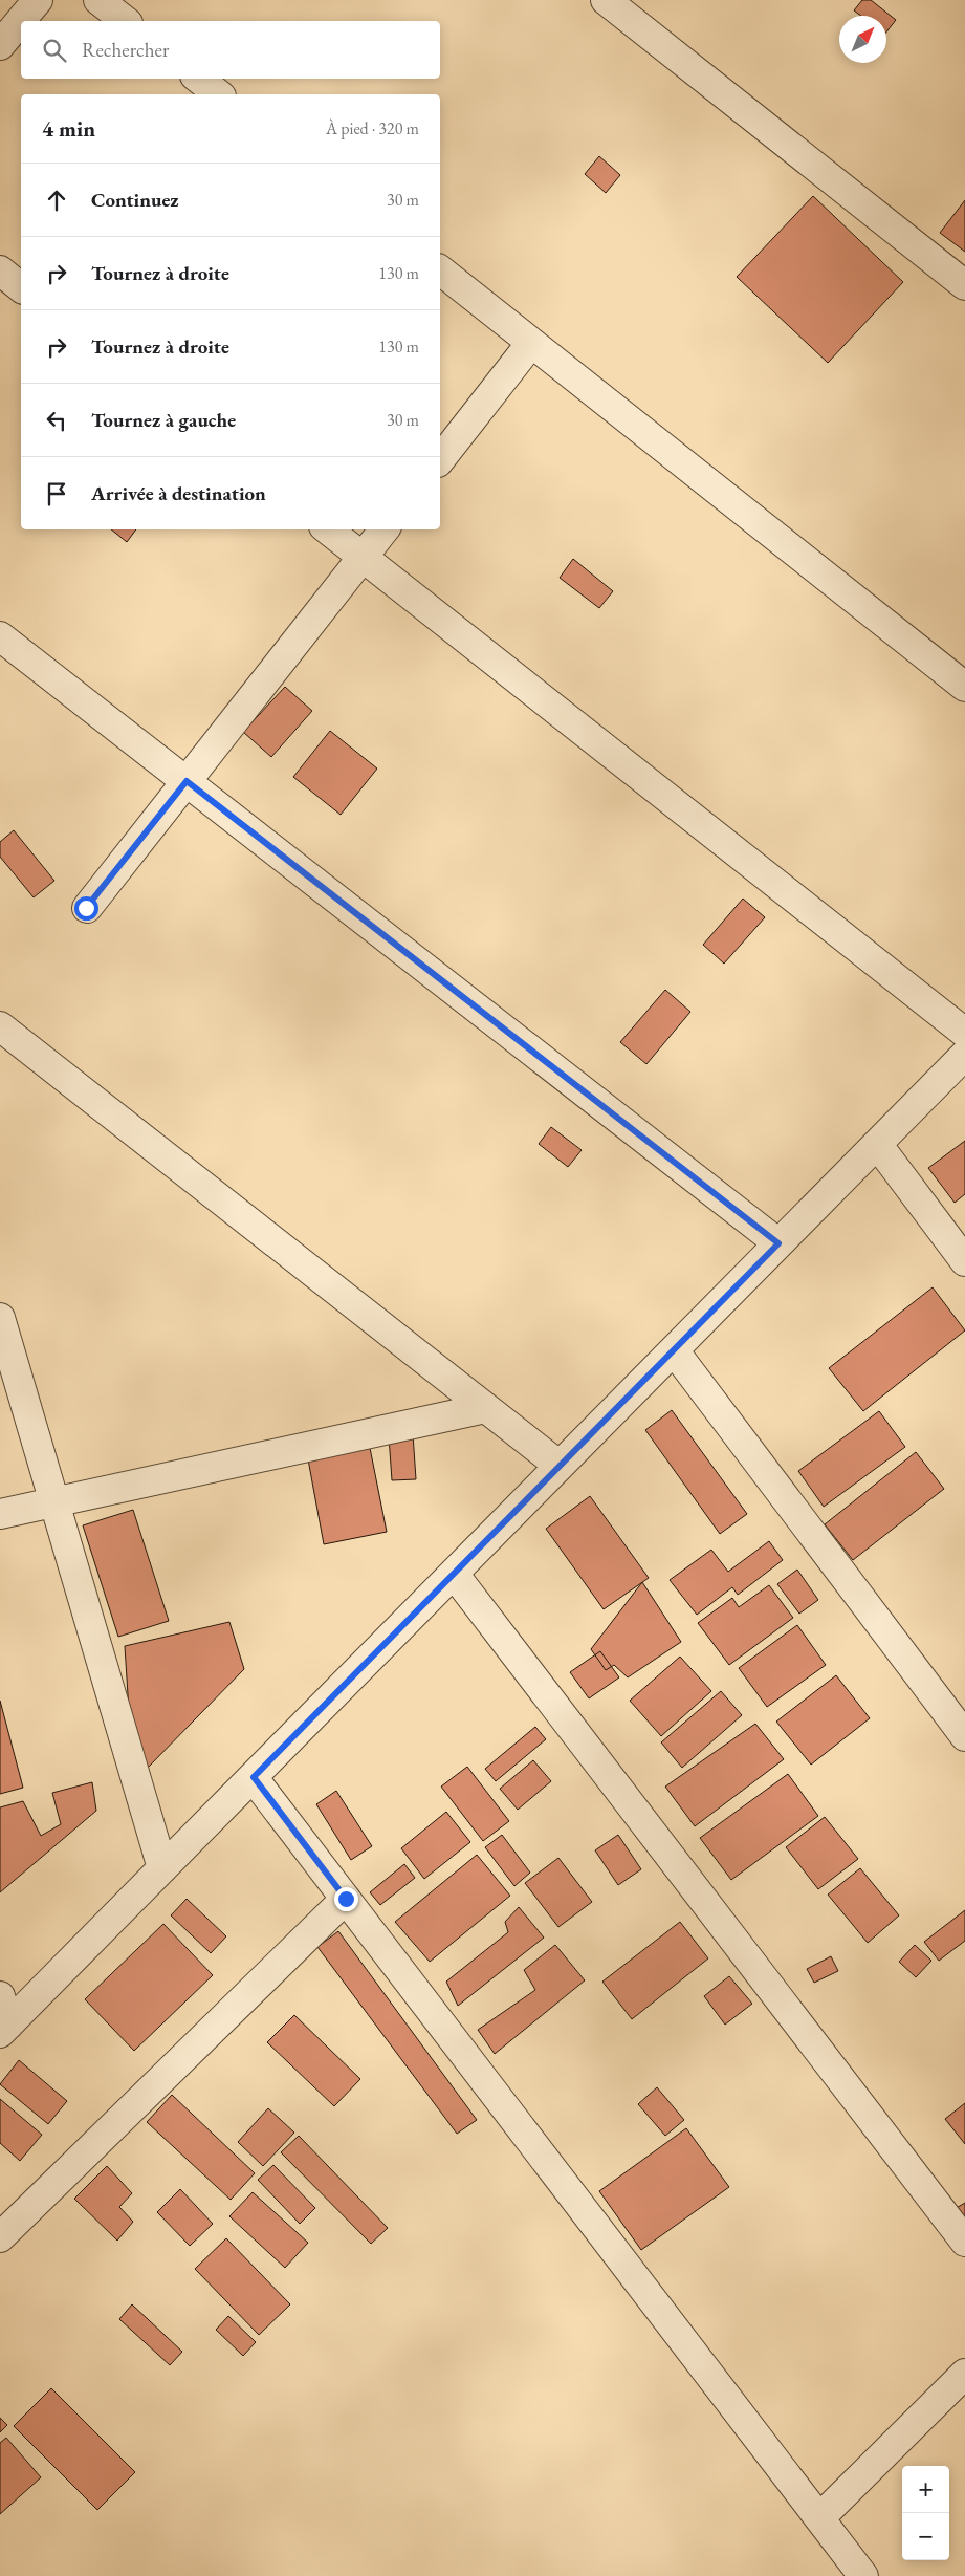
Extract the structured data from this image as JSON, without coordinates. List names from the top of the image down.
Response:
{
  "north": "top right",
  "page": {
    "search": "Rechercher",
    "heading": ["4 min", "À pied · 320 m"],
    "list": [
      ["Continuez", "30 m"],
      ["Tournez à droite", "130 m"],
      ["Tournez à droite", "130 m"],
      ["Tournez à gauche", "30 m"],
      "Arrivée à destination"
    ],
    "map_buttons": ["+", "−"]
  }
}
